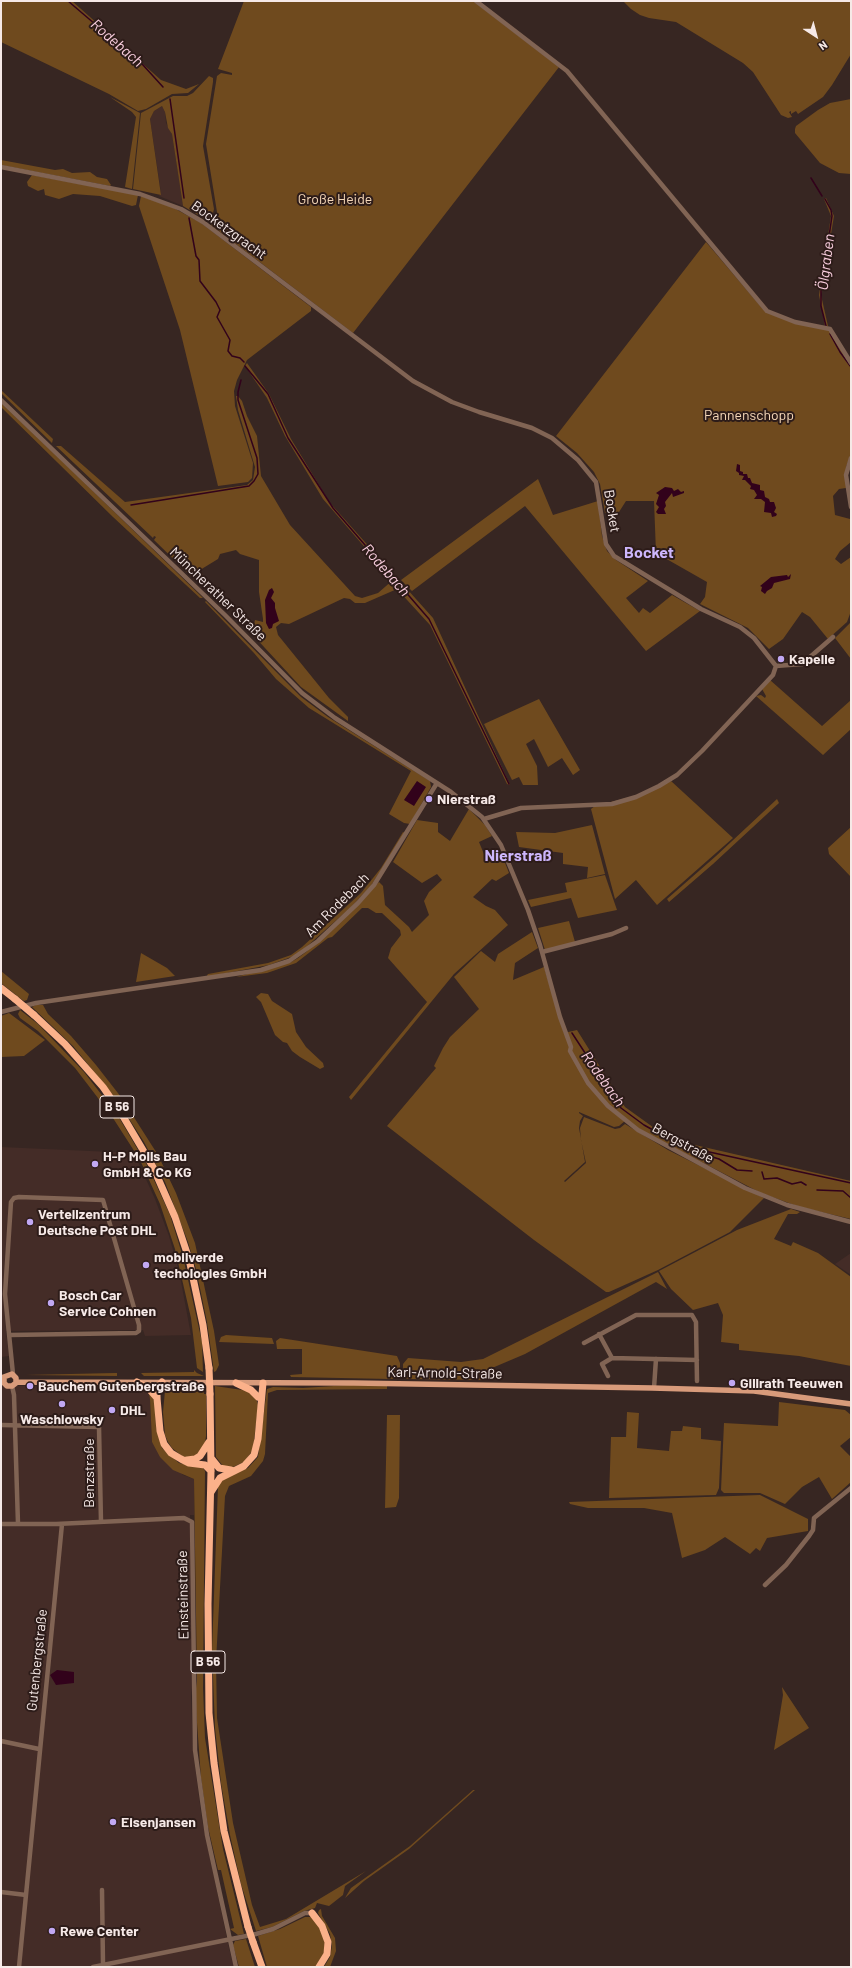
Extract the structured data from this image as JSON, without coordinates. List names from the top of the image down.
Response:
{
  "streets": {
    "highway": ["B 56"],
    "main road": ["Karl-Arnold-Straße"],
    "street": [
      "Bocketzgracht",
      "Bocket",
      "Müncherather Straße",
      "Am Rodebach",
      "Bergstraße",
      "Benzstraße",
      "Einsteinstraße",
      "Gutenbergstraße"
    ]
  },
  "crossings": [
    ["Bocketzgracht", "Bocket"],
    ["Müncherather Straße", "Am Rodebach"],
    ["Benzstraße", "Einsteinstraße"],
    ["Einsteinstraße", "Gutenbergstraße"]
  ],
  "districts": ["Bocket", "Nierstraß"],
  "water": ["Rodebach", "Ölgraben"],
  "parks": ["Große Heide", "Pannenschopp"],
  "places": [
    "Kapelle",
    "Nierstraß",
    "H-P Molls Bau GmbH & Co KG",
    "Verteilzentrum Deutsche Post DHL",
    "mobilverde techologies GmbH",
    "Bosch Car Service Cohnen",
    "Gillrath Teeuwen",
    "Bauchem Gutenbergstraße",
    "Waschlowsky",
    "DHL",
    "Eisenjansen",
    "Rewe Center"
  ],
  "north": "bottom right"
}
